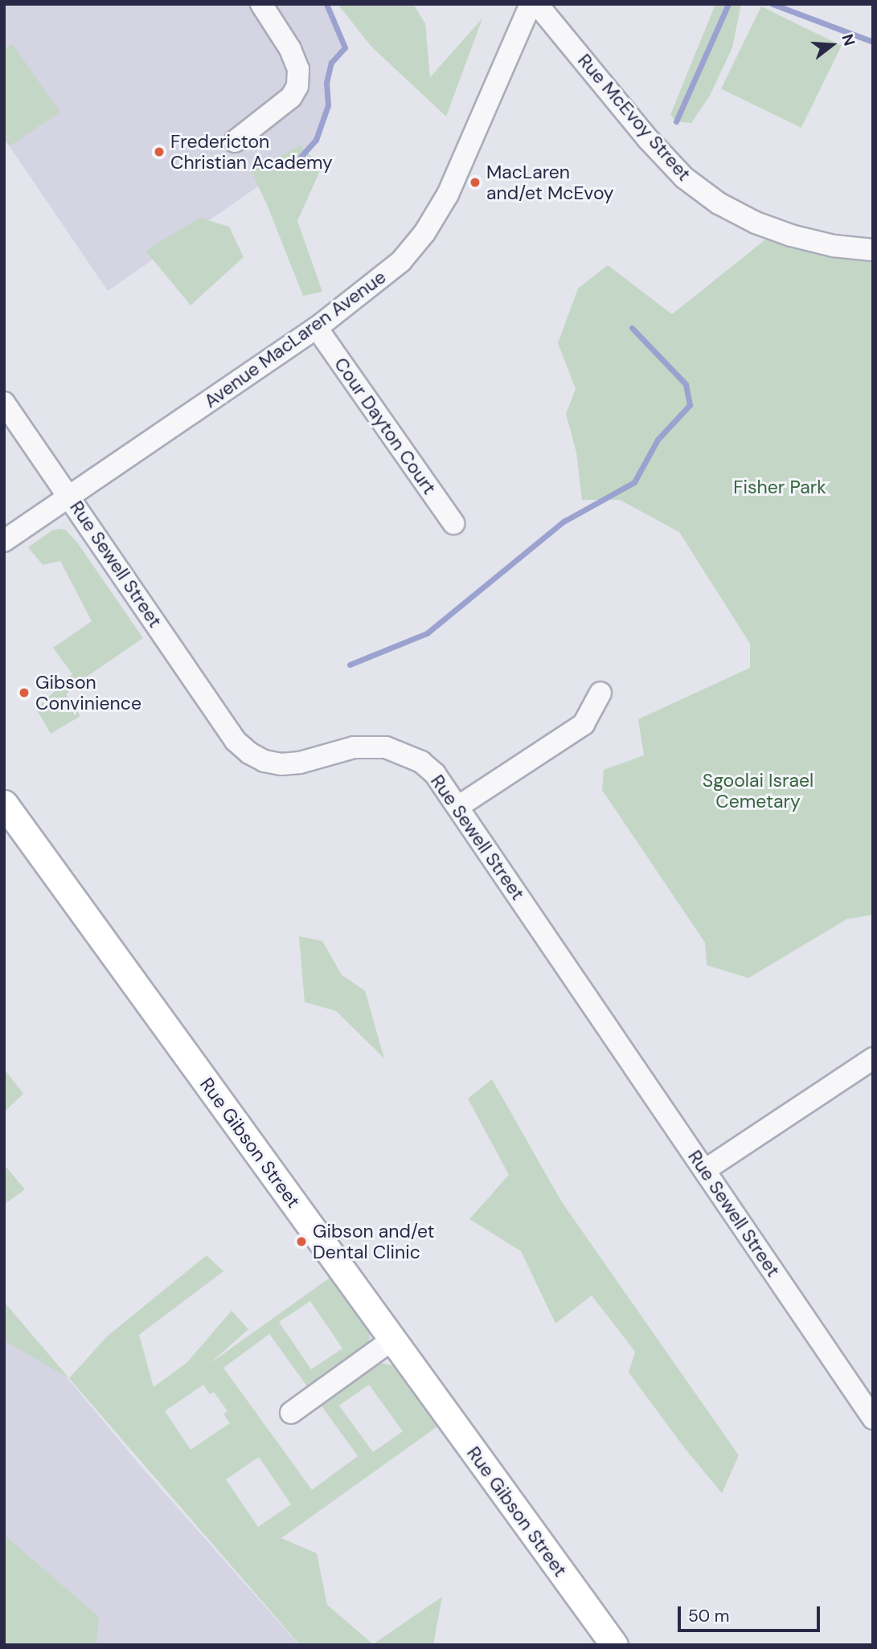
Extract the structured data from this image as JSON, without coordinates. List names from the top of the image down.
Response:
{
  "streets": {
    "main road": ["Rue Gibson Street"],
    "street": [
      "Rue McEvoy Street",
      "Avenue MacLaren Avenue",
      "Cour Dayton Court",
      "Rue Sewell Street"
    ]
  },
  "crossings": [
    ["Avenue MacLaren Avenue", "Cour Dayton Court"],
    ["Avenue MacLaren Avenue", "Rue Sewell Street"]
  ],
  "parks": ["Fisher Park", "Sgoolai Israel Cemetary"],
  "places": [
    "Fredericton Christian Academy",
    "MacLaren and/et McEvoy",
    "Gibson Convinience",
    "Gibson and/et Dental Clinic"
  ],
  "scale_bar": "50 m",
  "north": "right"
}
